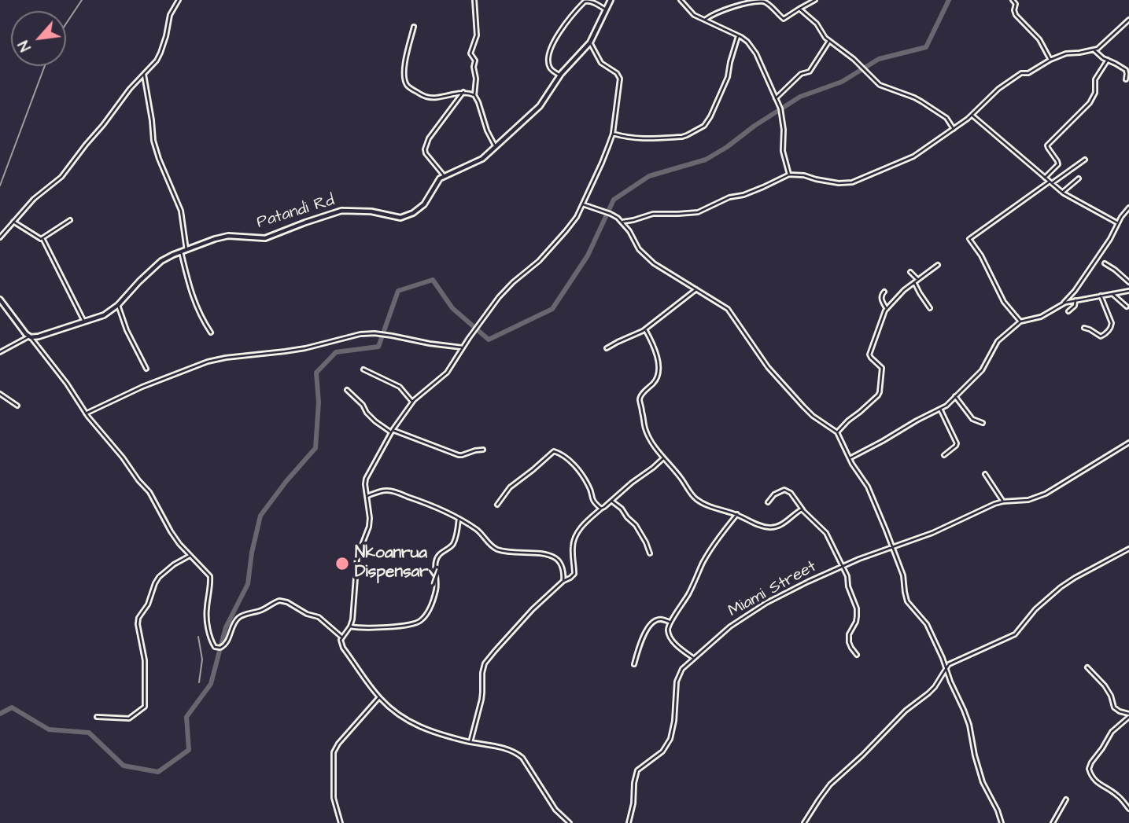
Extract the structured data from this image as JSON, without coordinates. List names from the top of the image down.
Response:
{
  "streets": {
    "street": ["Patandi Rd", "Miami Street"]
  },
  "places": ["Nkoanrua Dispensary"],
  "north": "bottom left"
}
